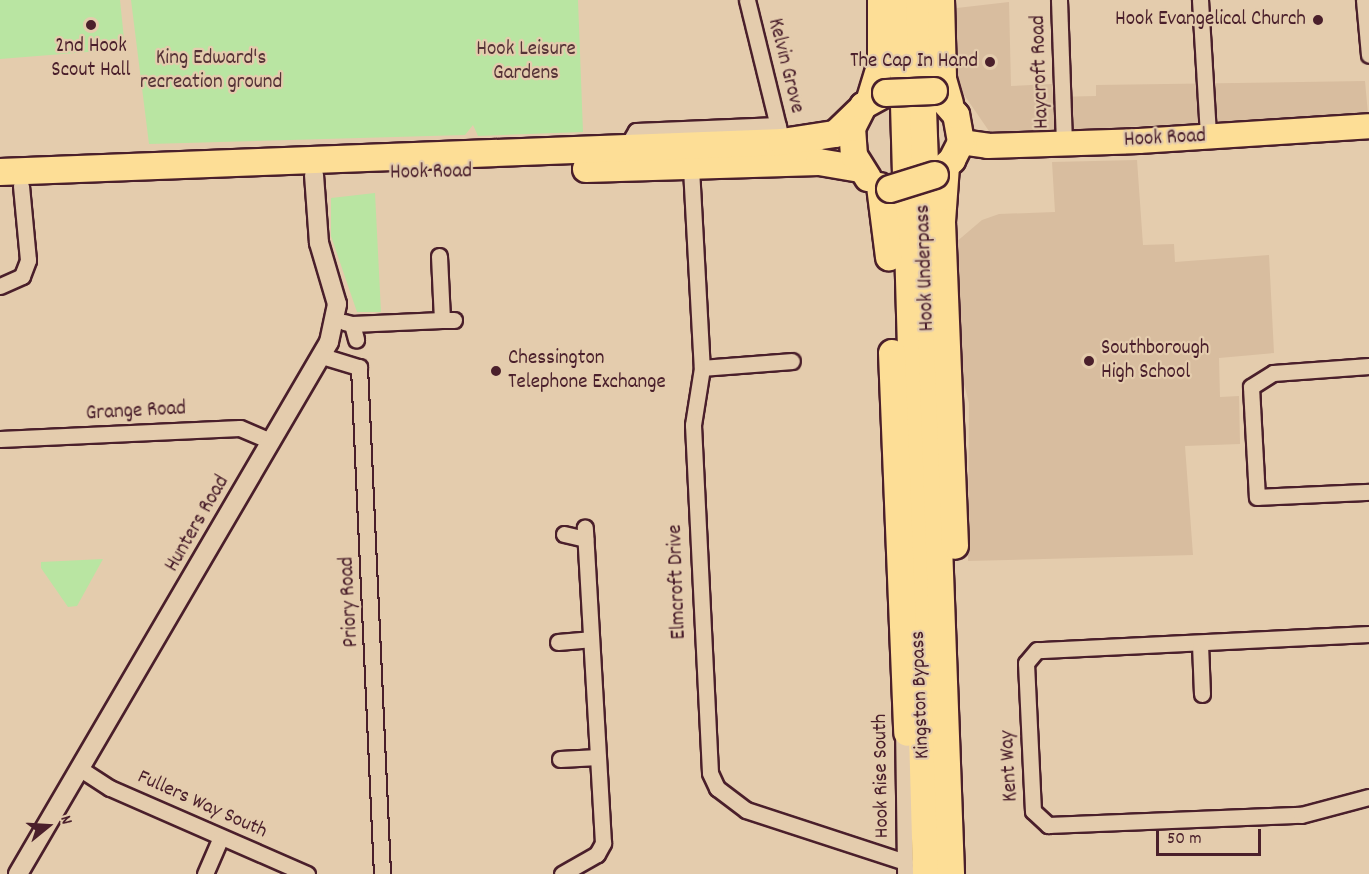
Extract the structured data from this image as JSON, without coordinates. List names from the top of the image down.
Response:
{
  "streets": {
    "highway": ["Hook Road", "Hook Underpass", "Kingston Bypass"],
    "street": [
      "Kelvin Grove",
      "Haycroft Road",
      "Grange Road",
      "Hunters Road",
      "Elmcroft Drive",
      "Priory Road",
      "Kent Way",
      "Fullers Way South"
    ]
  },
  "crossings": [
    ["Haycroft Road", "Hook Road"],
    ["Hook Road", "Hunters Road"],
    ["Hook Road", "Elmcroft Drive"],
    ["Hook Underpass", "Kingston Bypass"],
    ["Grange Road", "Hunters Road"],
    ["Hunters Road", "Priory Road"],
    ["Hunters Road", "Fullers Way South"],
    ["Elmcroft Drive", "Kingston Bypass"]
  ],
  "parks": ["Hook Leisure Gardens", "King Edward's recreation ground"],
  "places": [
    "Hook Evangelical Church",
    "2nd Hook Scout Hall",
    "The Cap In Hand",
    "Southborough High School",
    "Chessington Telephone Exchange"
  ],
  "scale_bar": "50 m",
  "north": "right"
}
